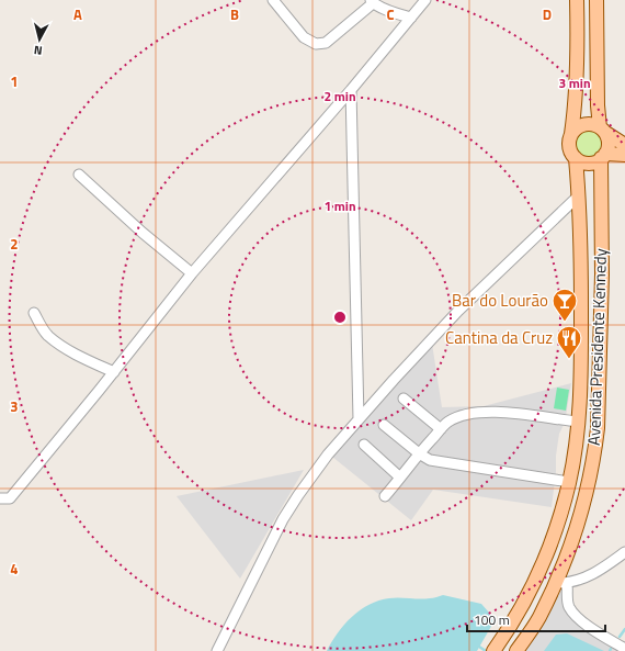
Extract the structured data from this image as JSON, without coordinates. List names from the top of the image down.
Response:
{
  "streets": {
    "main road": ["Avenida Presidente Kennedy"]
  },
  "places": {
    "bar": ["Bar do Lourão"],
    "restaurant": ["Cantina da Cruz"]
  },
  "scale_bar": "100 m",
  "north": "bottom",
  "grid": {
    "columns": [
      "A",
      "B",
      "C",
      "D"
    ],
    "rows": [
      "1",
      "2",
      "3",
      "4"
    ]
  },
  "rings": ["3 min", "2 min", "1 min"]
}
